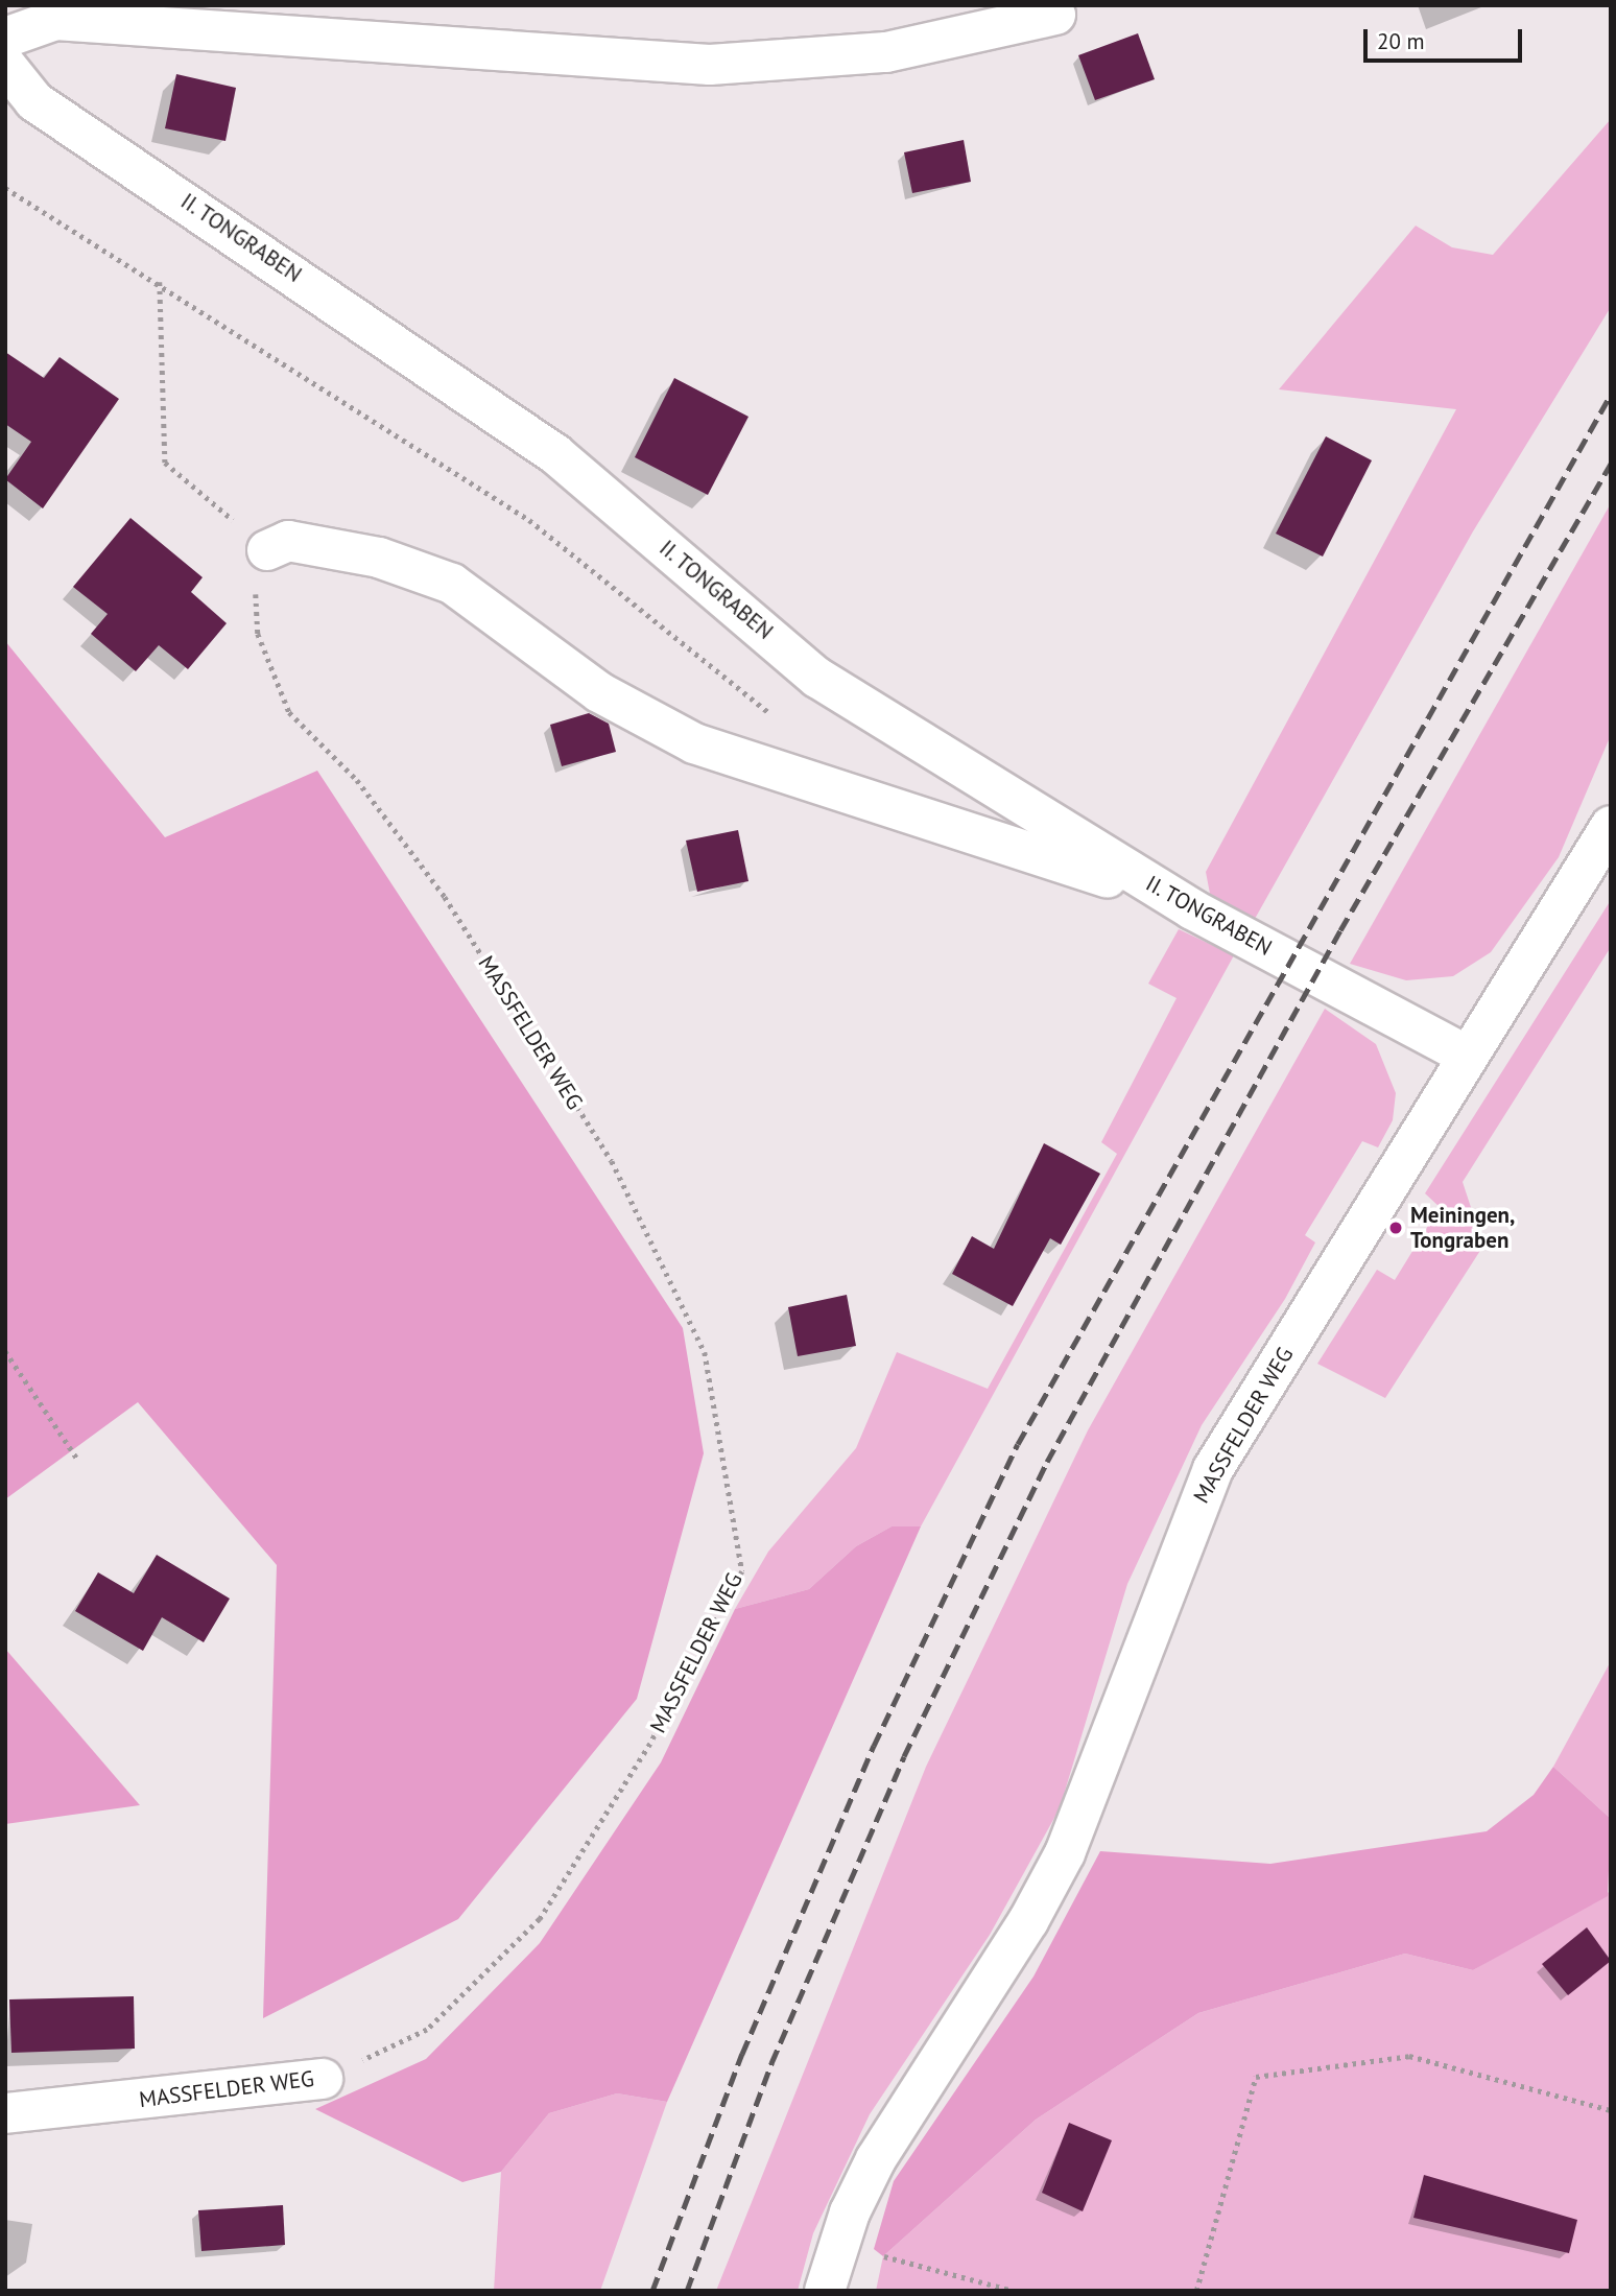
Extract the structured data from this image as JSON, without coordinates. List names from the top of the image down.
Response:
{
  "streets": {
    "street": ["II. TONGRABEN", "MASSFELDER WEG"]
  },
  "crossings": [
    ["II. TONGRABEN", "MASSFELDER WEG"]
  ],
  "places": ["Meiningen, Tongraben"],
  "scale_bar": "20 m"
}
